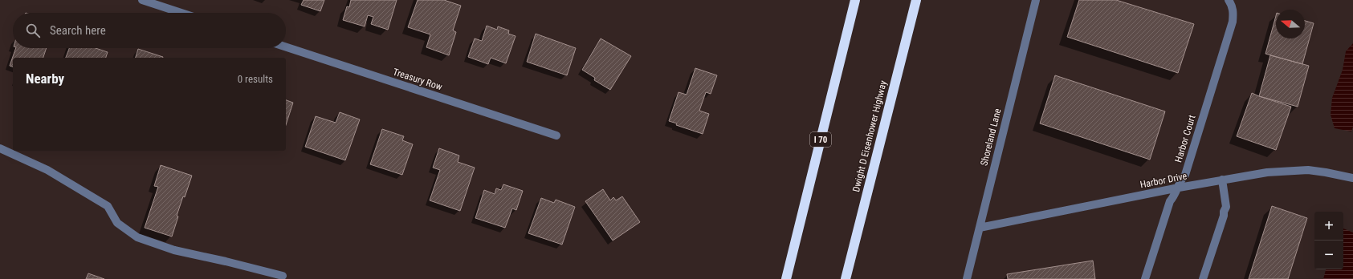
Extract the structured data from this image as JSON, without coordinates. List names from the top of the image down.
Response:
{
  "streets": {
    "highway": ["Dwight D Eisenhower Highway", "I 70"],
    "street": [
      "Treasury Row",
      "Shoreland Lane",
      "Harbor Court",
      "Harbor Drive"
    ]
  },
  "crossings": [
    ["Shoreland Lane", "Harbor Drive"],
    ["Harbor Court", "Harbor Drive"]
  ],
  "north": "left",
  "page": {
    "search": "Search here",
    "heading": ["Nearby", "0 results"],
    "map_buttons": ["+", "−"]
  }
}
